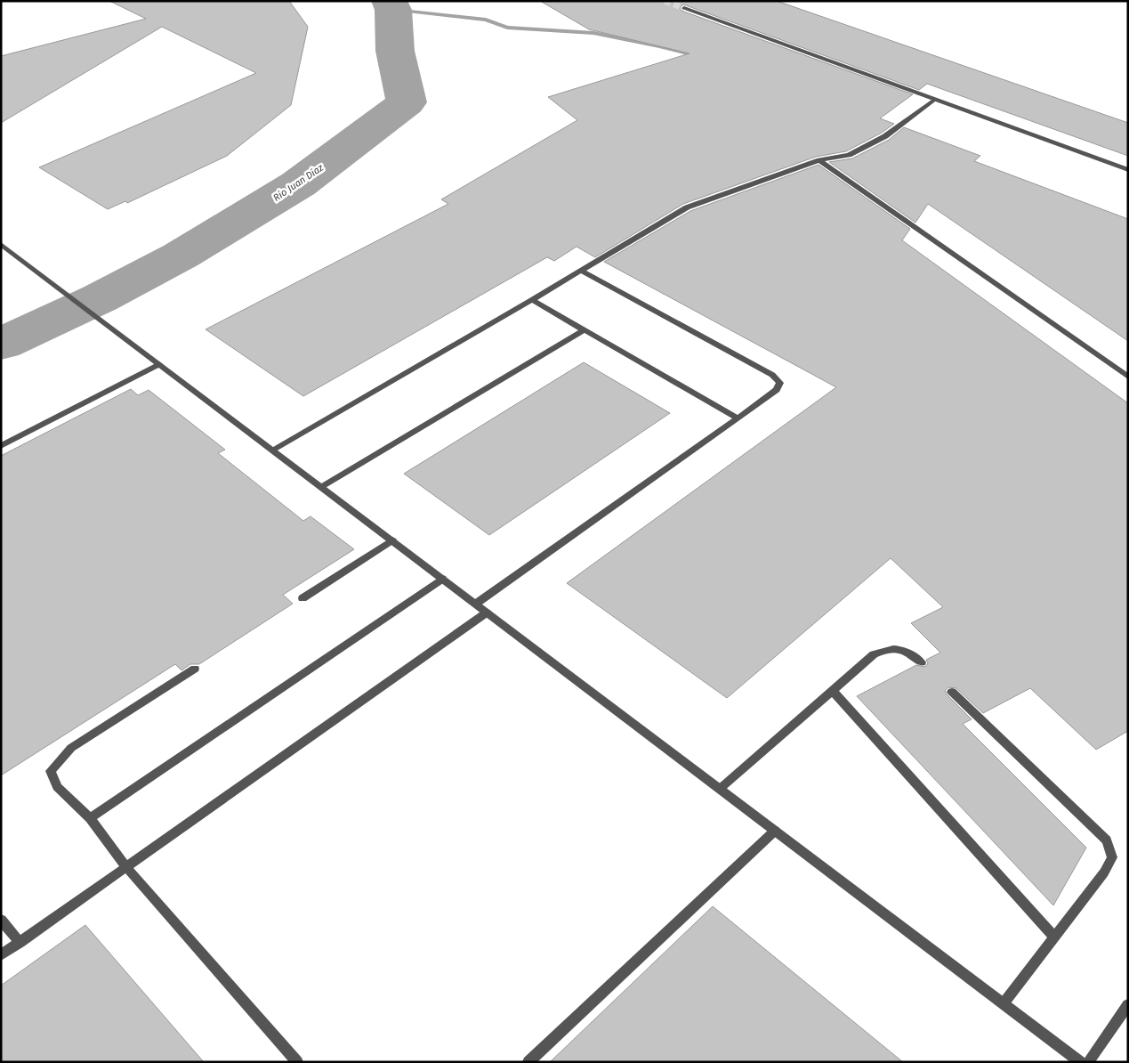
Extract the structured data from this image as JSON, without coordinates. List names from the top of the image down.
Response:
{
  "water": ["Río Juan Díaz"]
}
